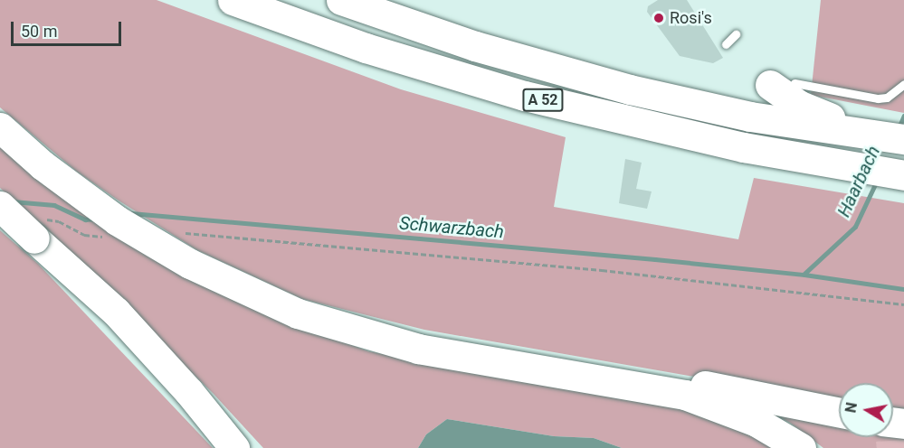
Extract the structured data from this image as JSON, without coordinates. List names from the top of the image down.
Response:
{
  "streets": {
    "highway": ["A 52"]
  },
  "water": ["Haarbach", "Schwarzbach"],
  "places": ["Rosi's"],
  "scale_bar": "50 m",
  "north": "left"
}
